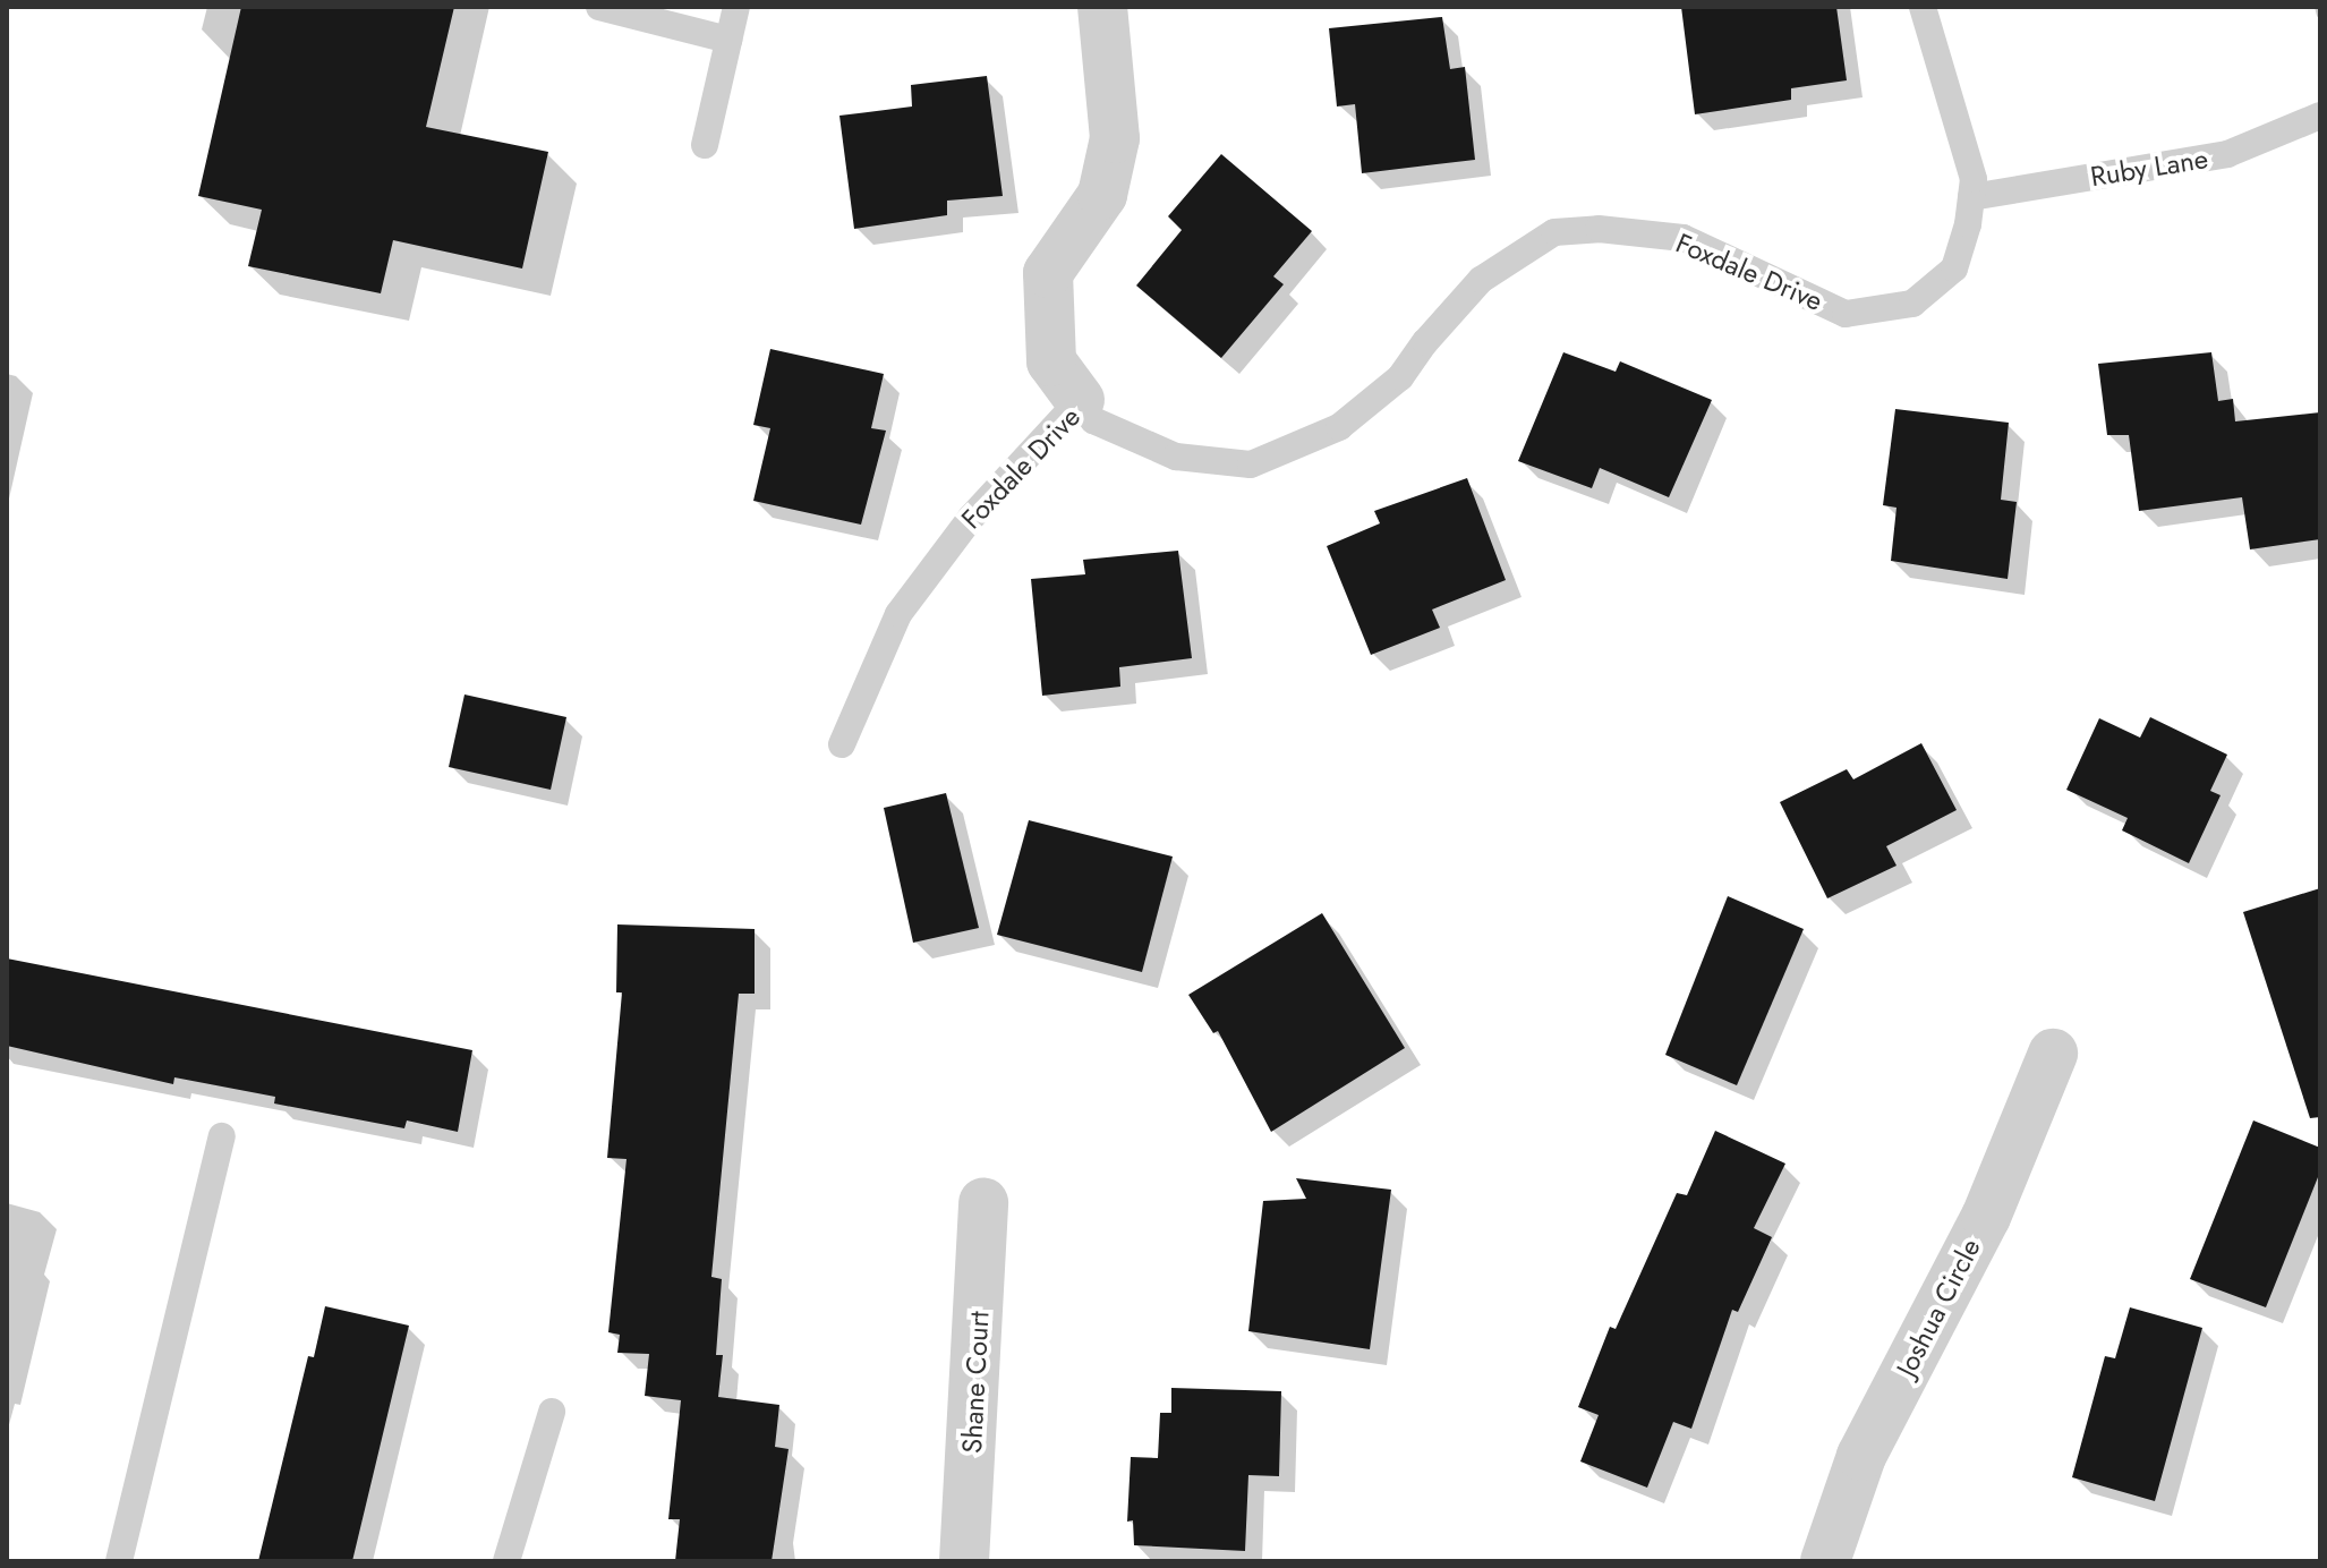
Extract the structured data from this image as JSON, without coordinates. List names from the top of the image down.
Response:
{
  "streets": {
    "street": ["Joshua Circle", "Shane Court"],
    "lane": ["Ruby Lane", "Foxdale Drive"]
  },
  "crossings": [
    ["Ruby Lane", "Foxdale Drive"]
  ]
}
